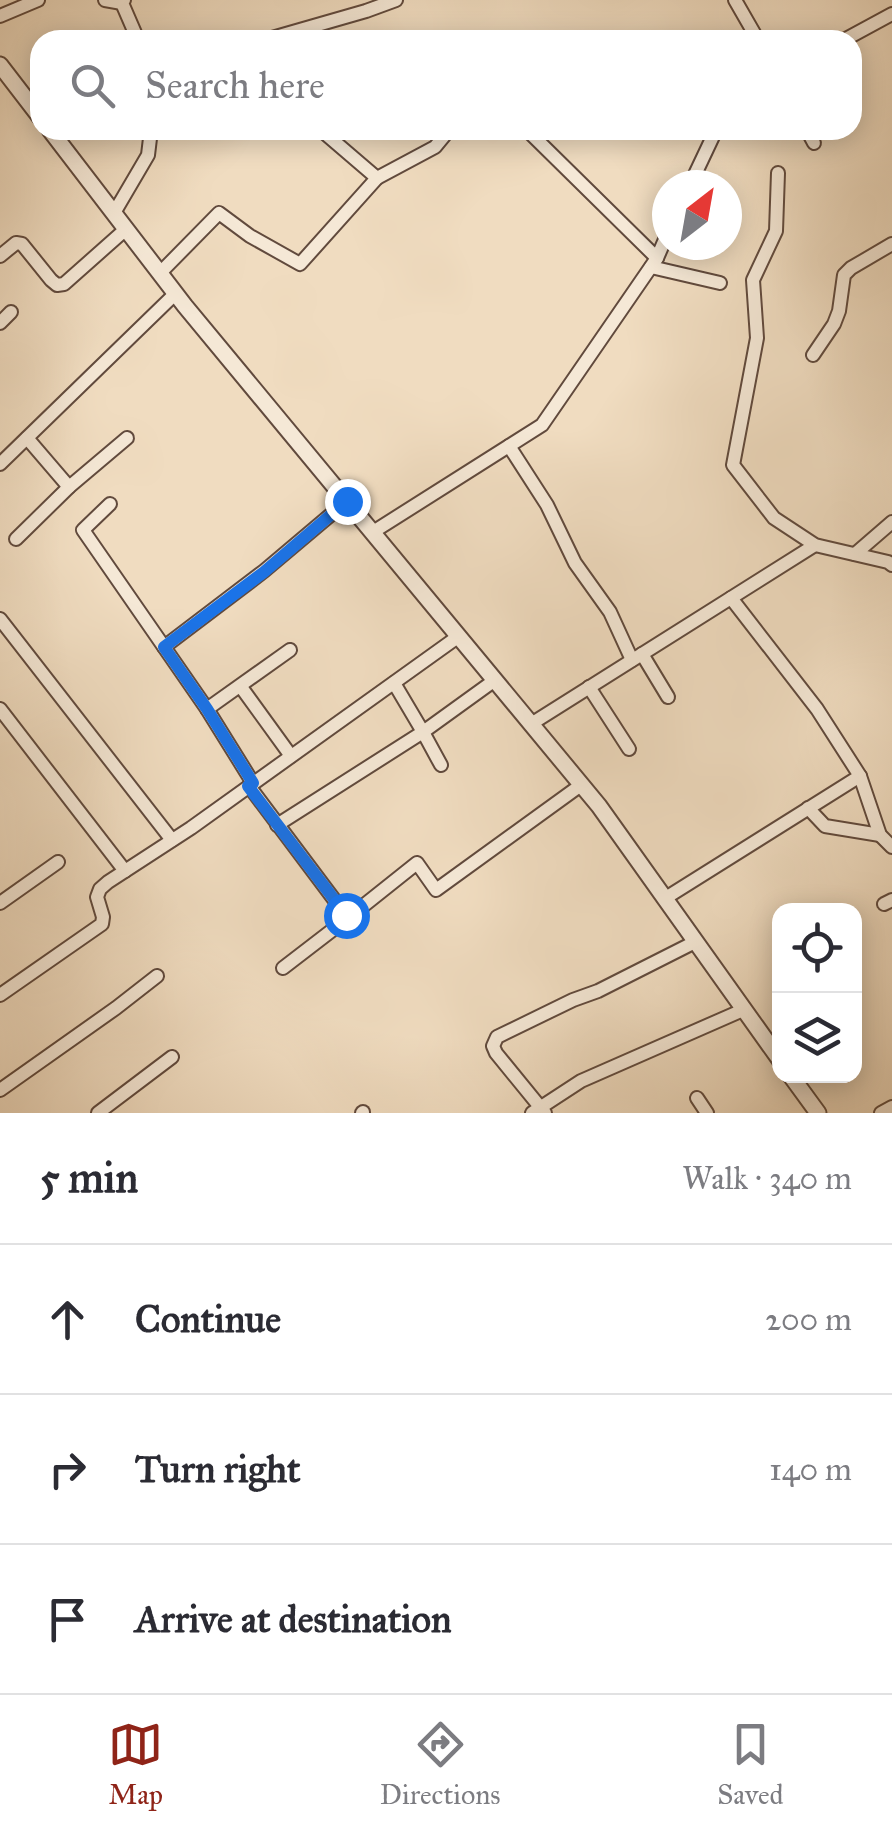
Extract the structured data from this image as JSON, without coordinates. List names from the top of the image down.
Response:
{
  "north": "top right",
  "page": {
    "search": "Search here",
    "heading": ["5 min", "Walk · 340 m"],
    "list": [
      ["Continue", "200 m"],
      ["Turn right", "140 m"],
      "Arrive at destination"
    ],
    "nav": ["Map", "Directions", "Saved"]
  }
}
